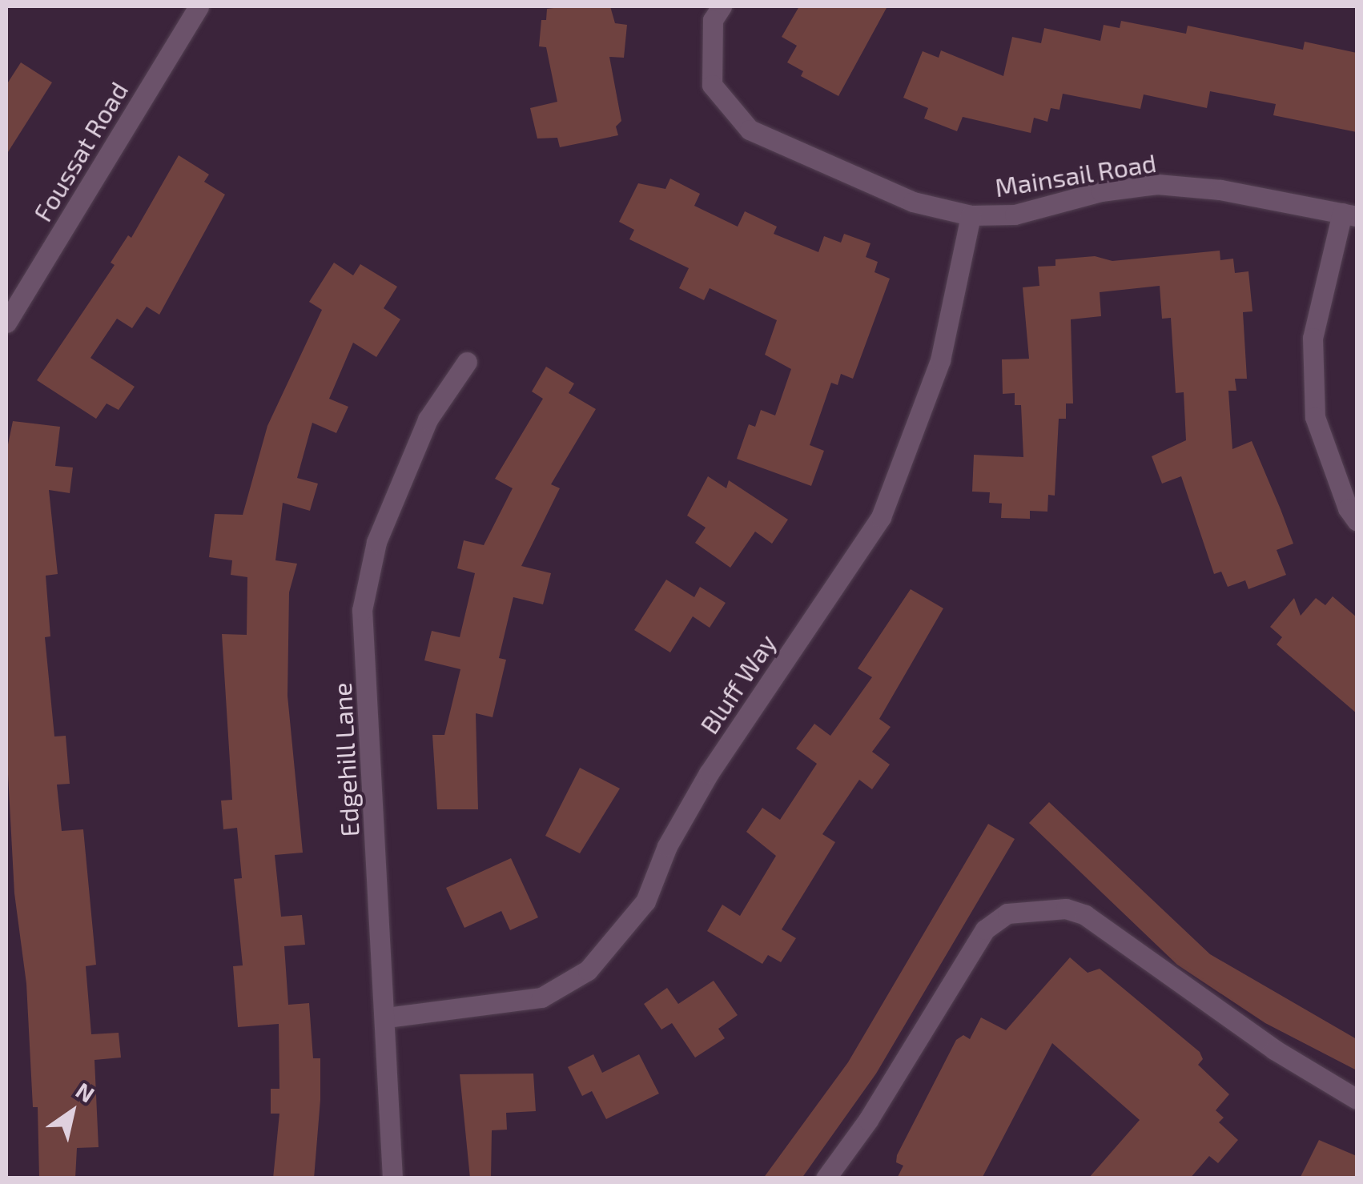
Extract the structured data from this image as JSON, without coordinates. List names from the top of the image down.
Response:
{
  "streets": {
    "street": [
      "Foussat Road",
      "Mainsail Road",
      "Bluff Way",
      "Edgehill Lane"
    ]
  },
  "crossings": [
    ["Mainsail Road", "Bluff Way"],
    ["Bluff Way", "Edgehill Lane"]
  ],
  "north": "top right"
}
